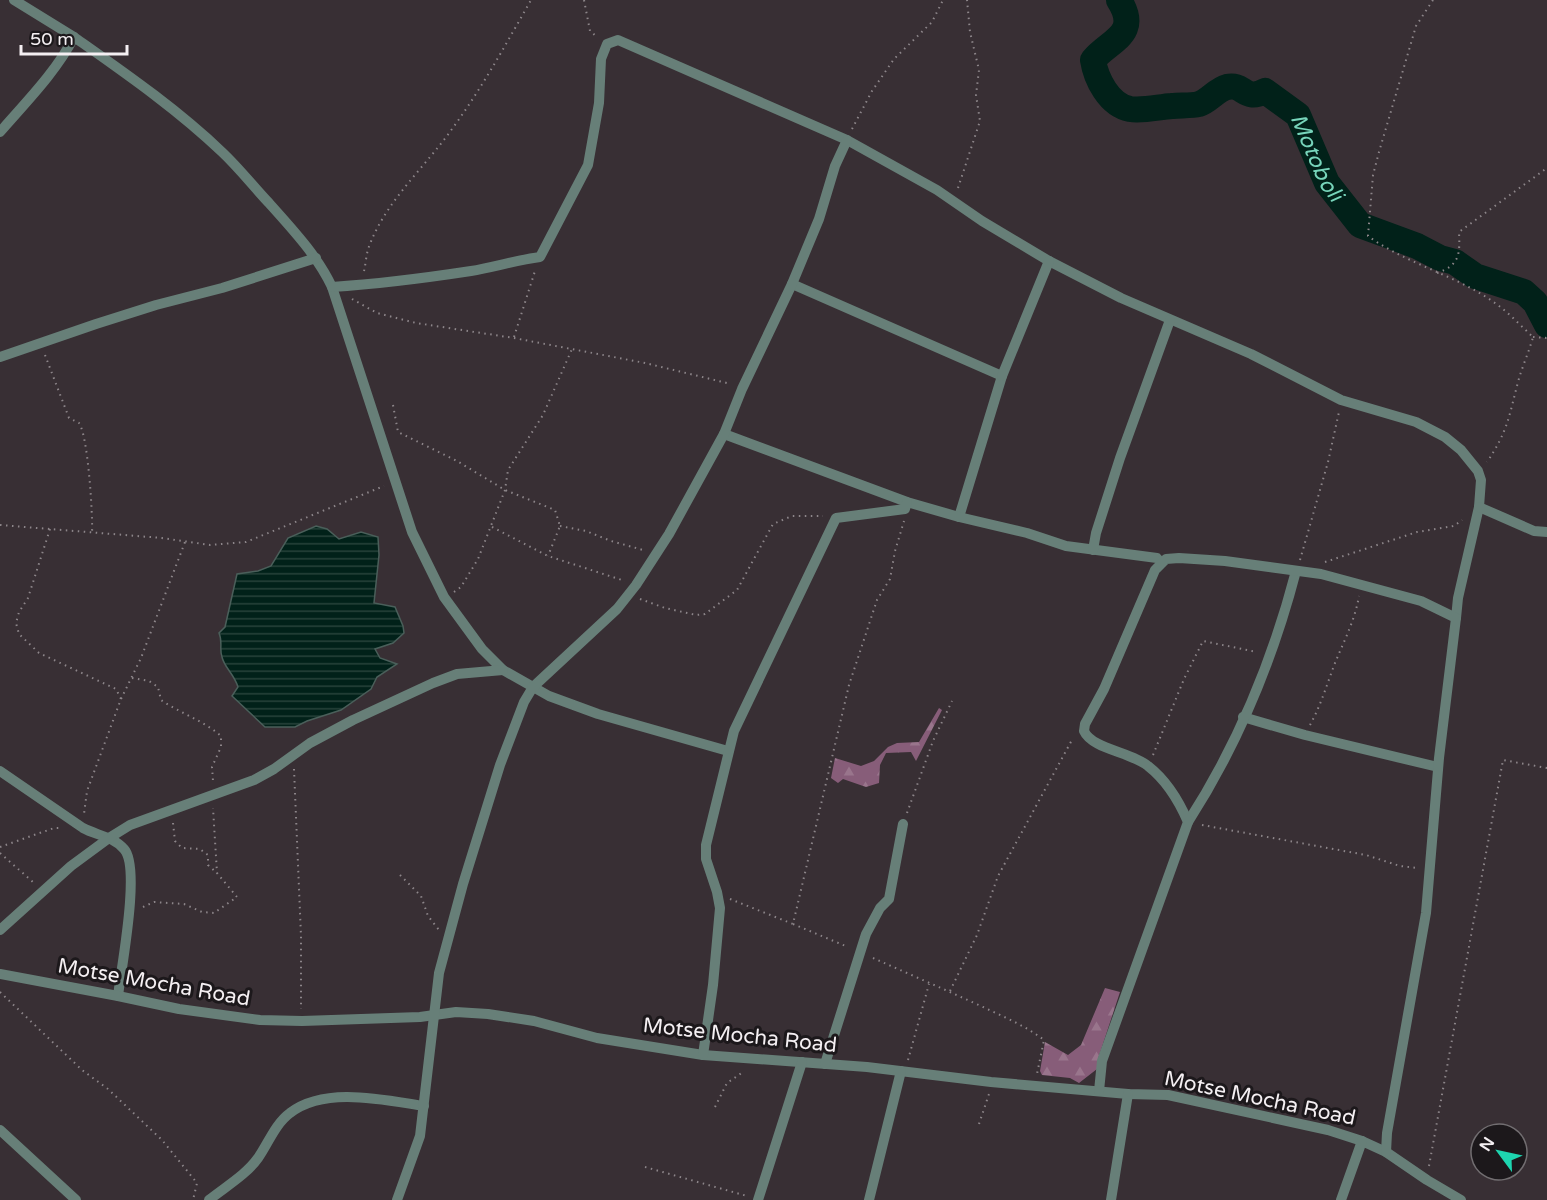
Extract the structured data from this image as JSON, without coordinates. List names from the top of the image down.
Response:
{
  "streets": {
    "street": ["Motse Mocha Road"]
  },
  "water": ["Motoboli"],
  "scale_bar": "50 m",
  "north": "top left"
}
